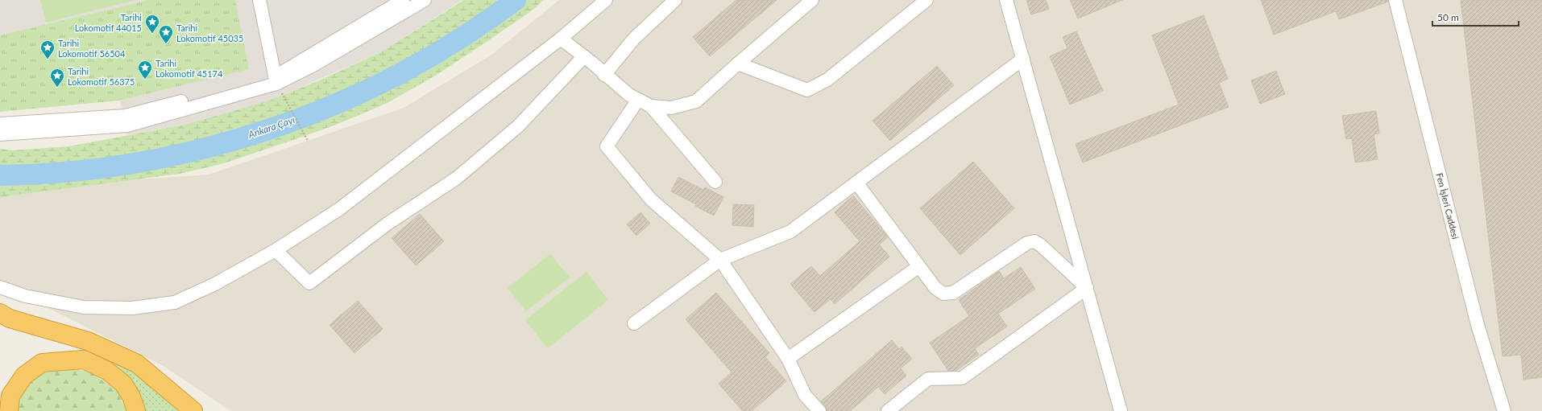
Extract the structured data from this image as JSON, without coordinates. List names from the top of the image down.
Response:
{
  "streets": {
    "street": ["Fen İşleri Caddesi"]
  },
  "water": ["Ankara Çayı"],
  "places": {
    "place": [
      "Tarihi Lokomotif 44015",
      "Tarihi Lokomotif 45035",
      "Tarihi Lokomotif 56504",
      "Tarihi Lokomotif 45174",
      "Tarihi Lokomotif 56375"
    ]
  },
  "scale_bar": "50 m"
}
